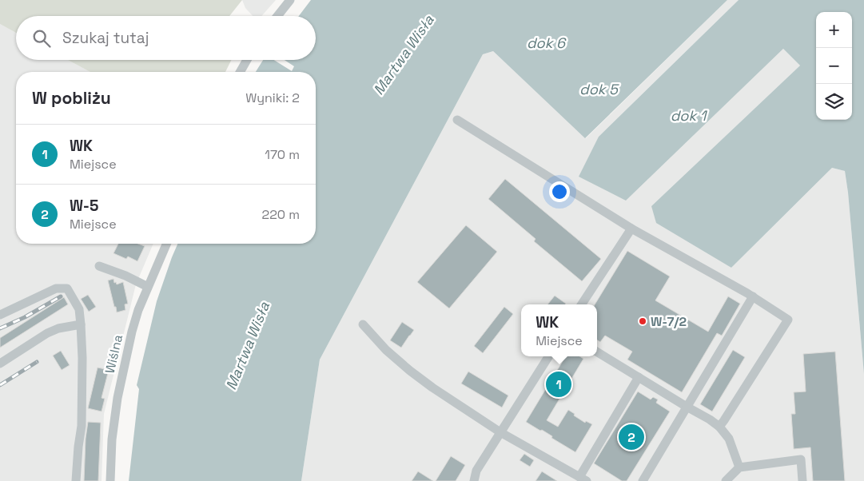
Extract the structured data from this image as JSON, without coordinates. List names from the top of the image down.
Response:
{
  "streets": {
    "street": ["Wiślna"]
  },
  "water": [
    "dok 6",
    "Martwa Wisła",
    "dok 5",
    "dok 1"
  ],
  "places": ["W-7/2"],
  "page": {
    "map_buttons": ["+", "−"],
    "search": "Szukaj tutaj",
    "heading": ["W pobliżu", "Wyniki: 2"],
    "list": [
      {
        "mark": "1",
        "name": "WK",
        "note": "Miejsce",
        "value": "170 m"
      },
      {
        "mark": "2",
        "name": "W-5",
        "note": "Miejsce",
        "value": "220 m"
      }
    ],
    "popup": ["WK", "Miejsce"],
    "pins": ["1", "2"]
  }
}
